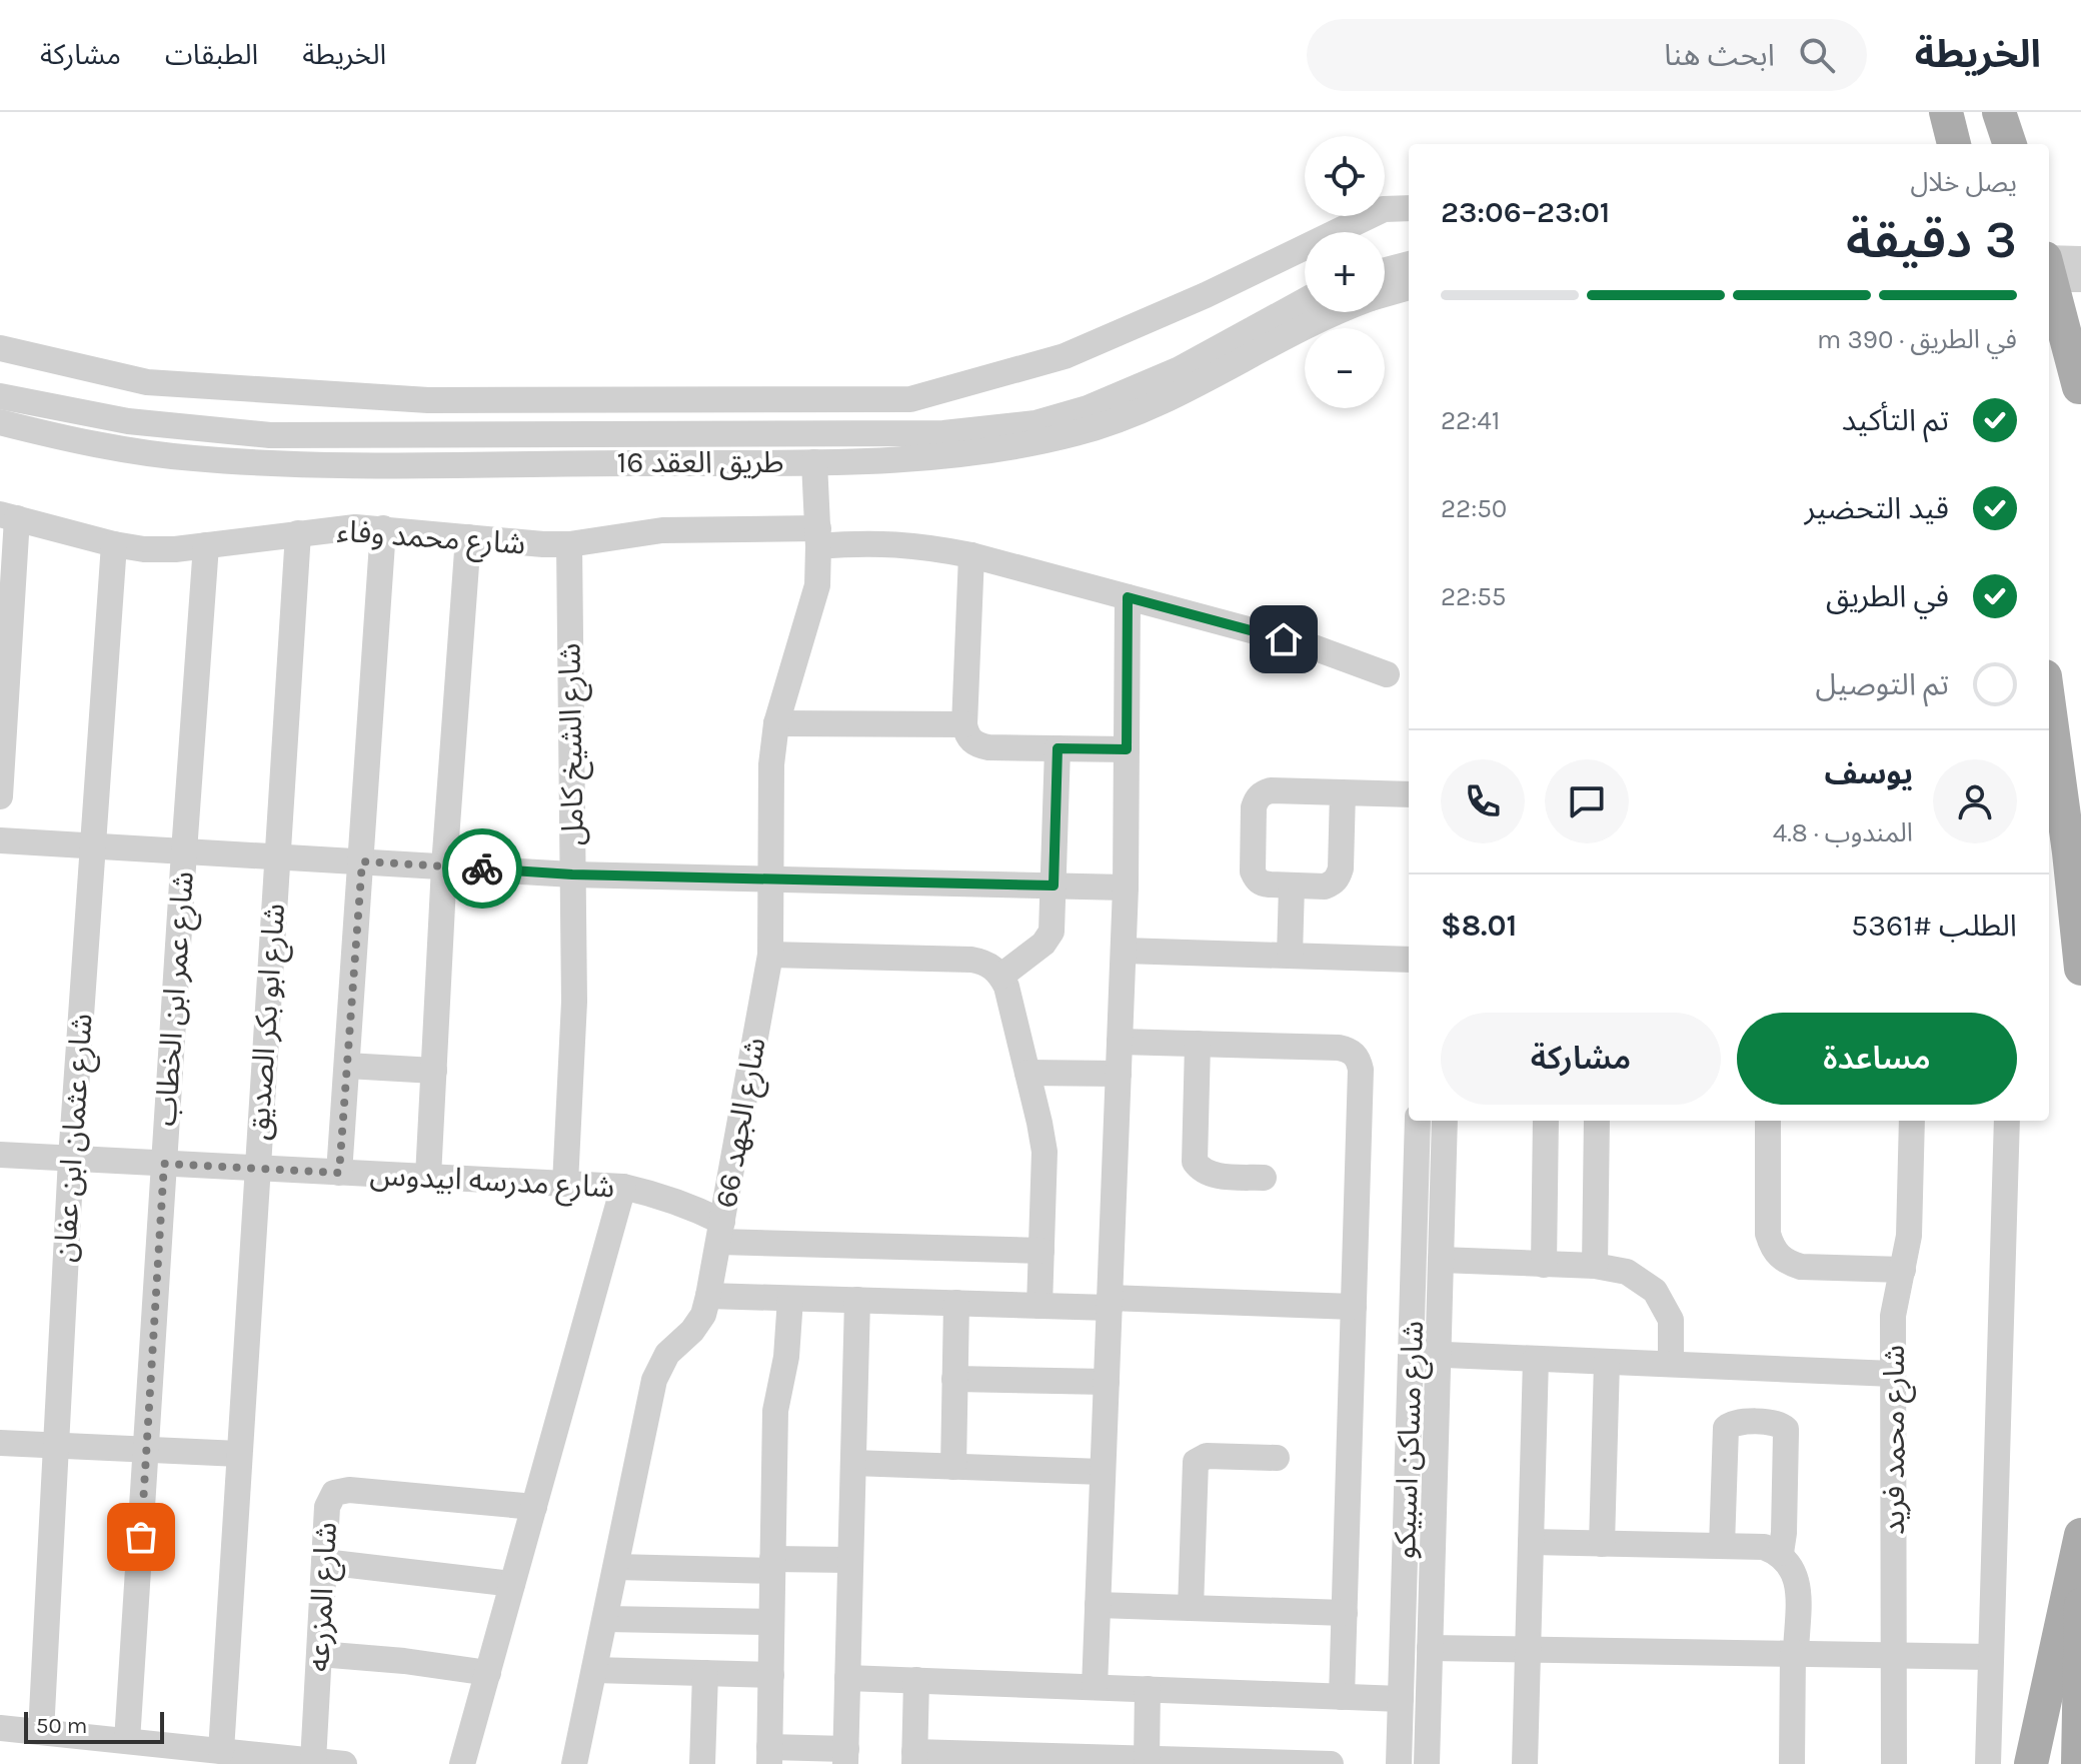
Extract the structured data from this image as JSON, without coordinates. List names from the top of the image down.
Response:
{
  "streets": {
    "street": [
      "طريق العقد 16",
      "شارع محمد وفاء",
      "شارع الشيخ كامل",
      "شارع عمر ابن الخطاب",
      "شارع ابو بكر الصديق",
      "شارع الجهد 66",
      "شارع عثمان ابن عفان",
      "شارع مدرسه ابيدوس",
      "شارع مساكن اسبيكو",
      "شارع محمد فريد",
      "شارع المزرعه"
    ]
  },
  "crossings": [
    ["طريق العقد 16", "شارع الجهد 66"],
    ["شارع محمد وفاء", "شارع الشيخ كامل"],
    ["شارع محمد وفاء", "شارع عمر ابن الخطاب"],
    ["شارع محمد وفاء", "شارع ابو بكر الصديق"],
    ["شارع محمد وفاء", "شارع الجهد 66"],
    ["شارع محمد وفاء", "شارع عثمان ابن عفان"],
    ["شارع الشيخ كامل", "شارع مدرسه ابيدوس"],
    ["شارع ابو بكر الصديق", "شارع مدرسه ابيدوس"],
    ["شارع الجهد 66", "شارع مدرسه ابيدوس"]
  ],
  "scale_bar": "50 m",
  "page": {
    "header": "الخريطة",
    "search": "ابحث هنا",
    "nav": ["الخريطة", "الطبقات", "مشاركة"],
    "map_buttons": ["+", "−"],
    "heading": ["3 دقيقة", "يصل خلال", "23:01–23:06"],
    "panel": [
      "يوسف",
      "المندوب · 4.8",
      "الطلب #5361",
      "$8.01"
    ],
    "bar": "في الطريق · 390 m",
    "list": [
      ["تم التأكيد", "22:41"],
      ["قيد التحضير", "22:50"],
      ["في الطريق", "22:55"],
      "تم التوصيل"
    ],
    "buttons": ["مساعدة", "مشاركة"],
    "scale": "50 m"
  }
}
